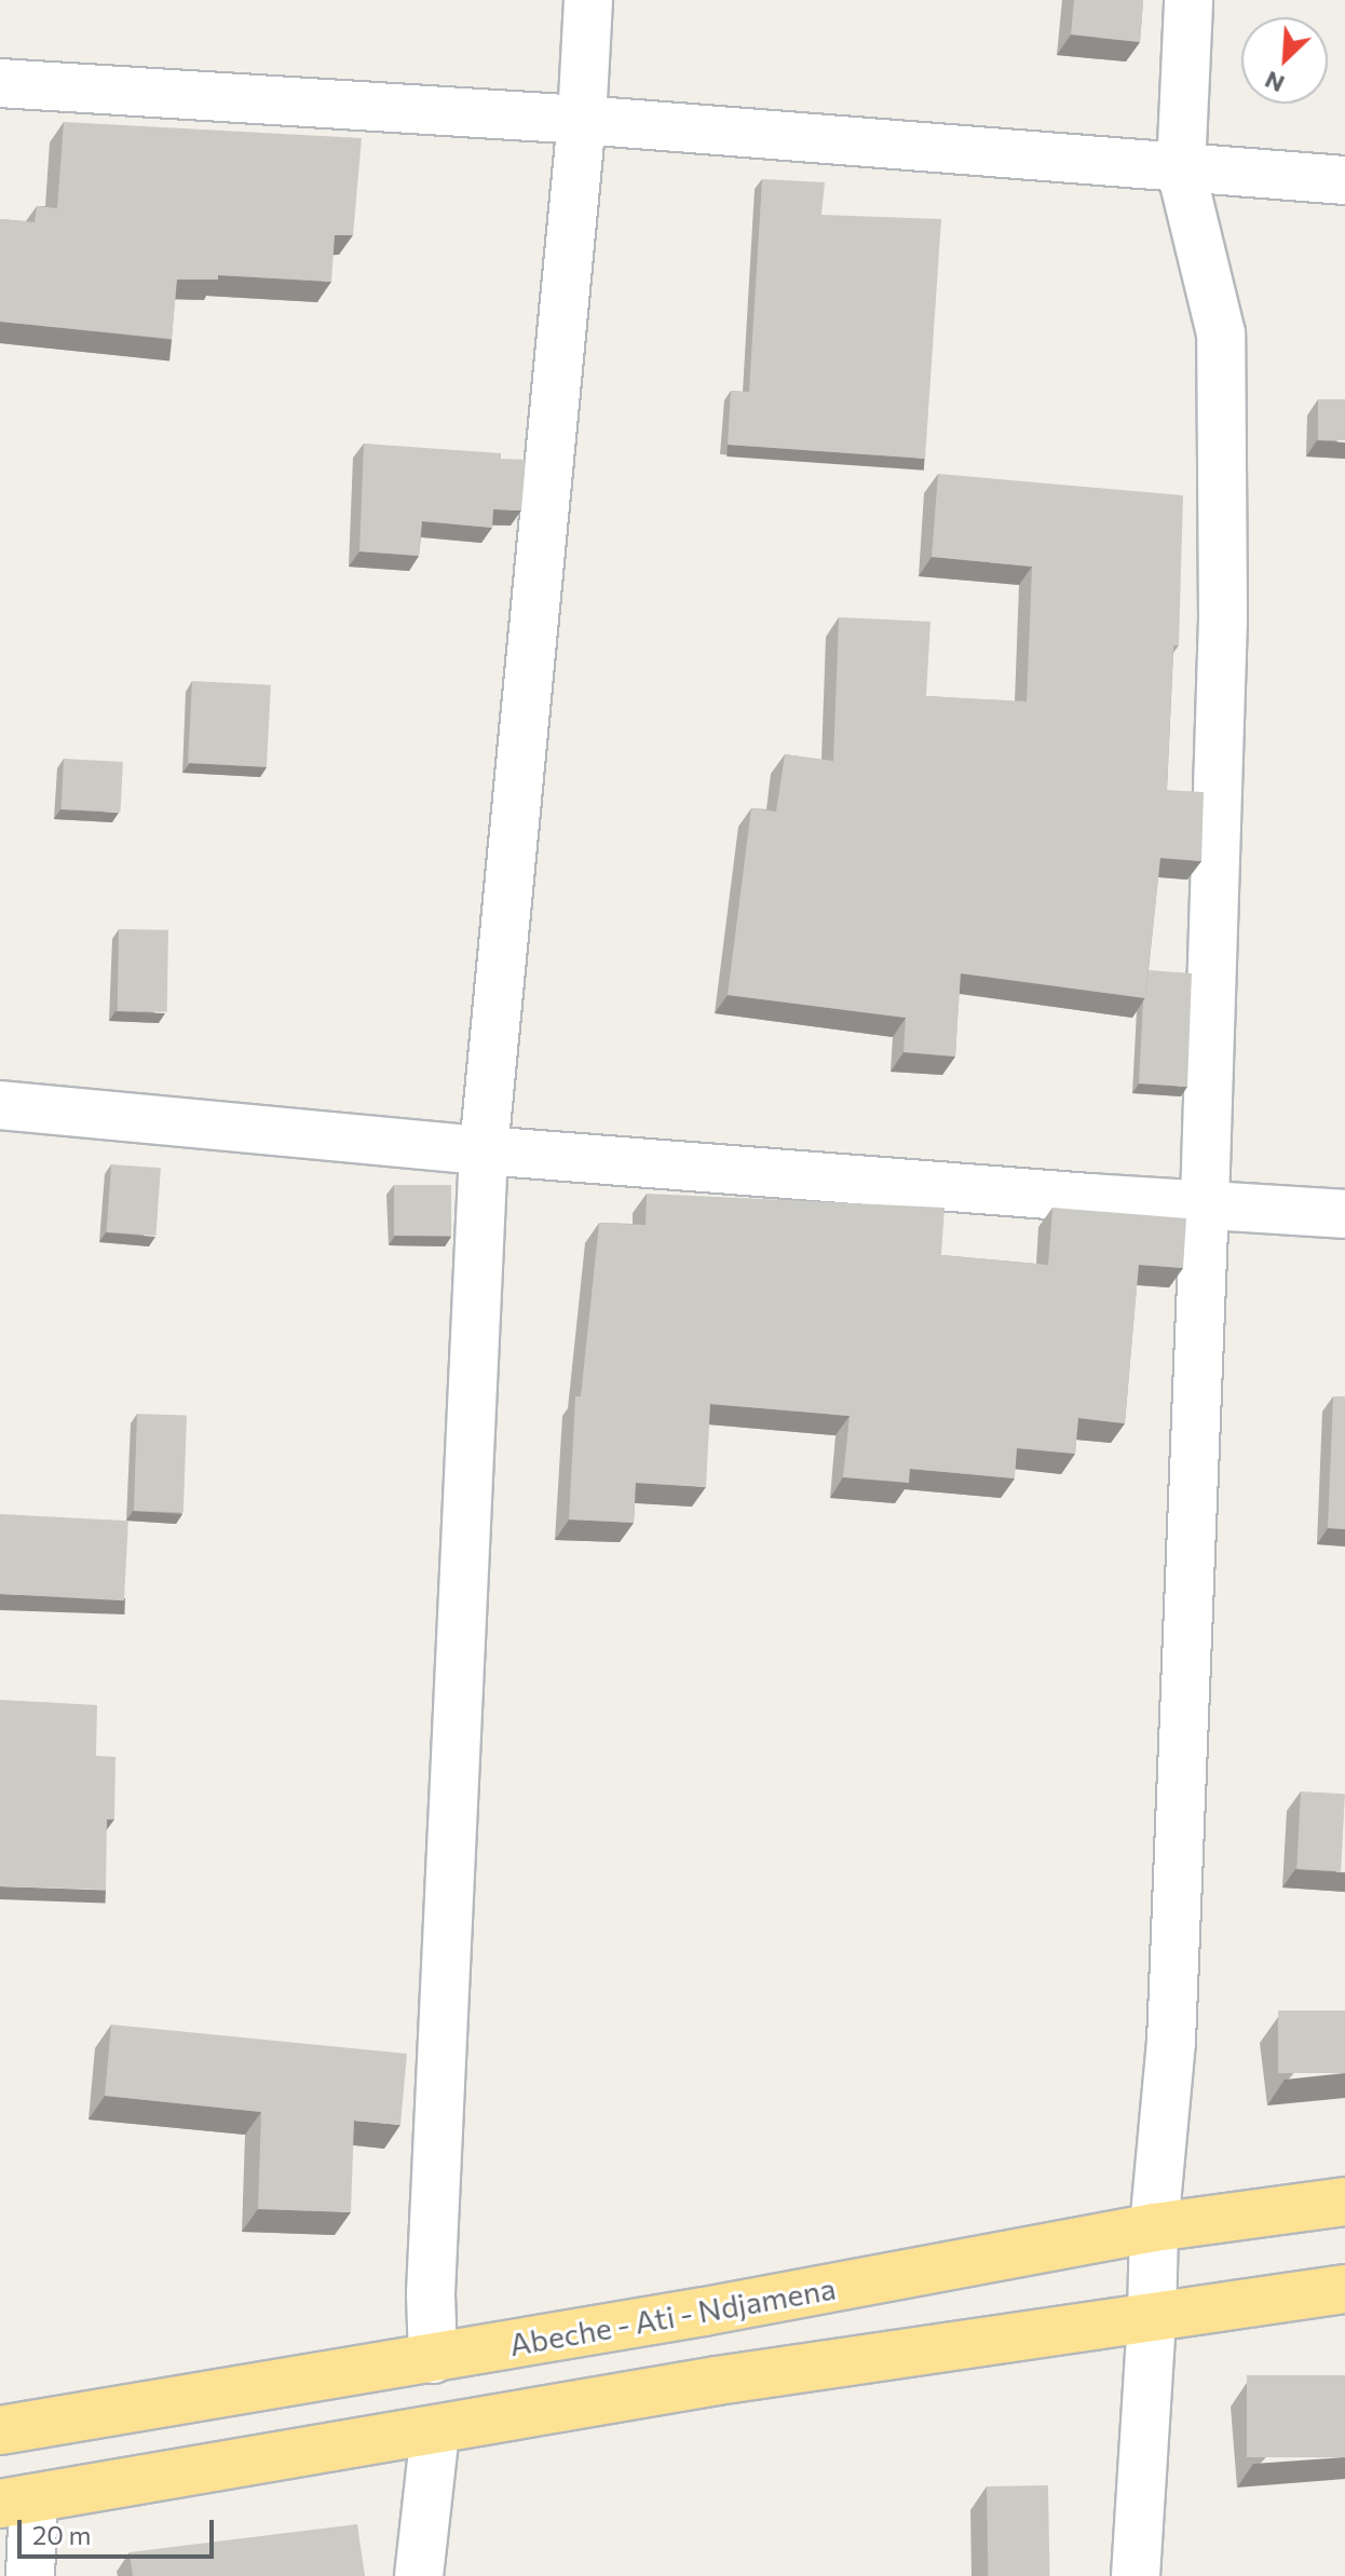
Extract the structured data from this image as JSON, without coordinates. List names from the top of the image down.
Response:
{
  "streets": {
    "highway": ["Abeche - Ati - Ndjamena"]
  },
  "scale_bar": "20 m",
  "north": "bottom left"
}
